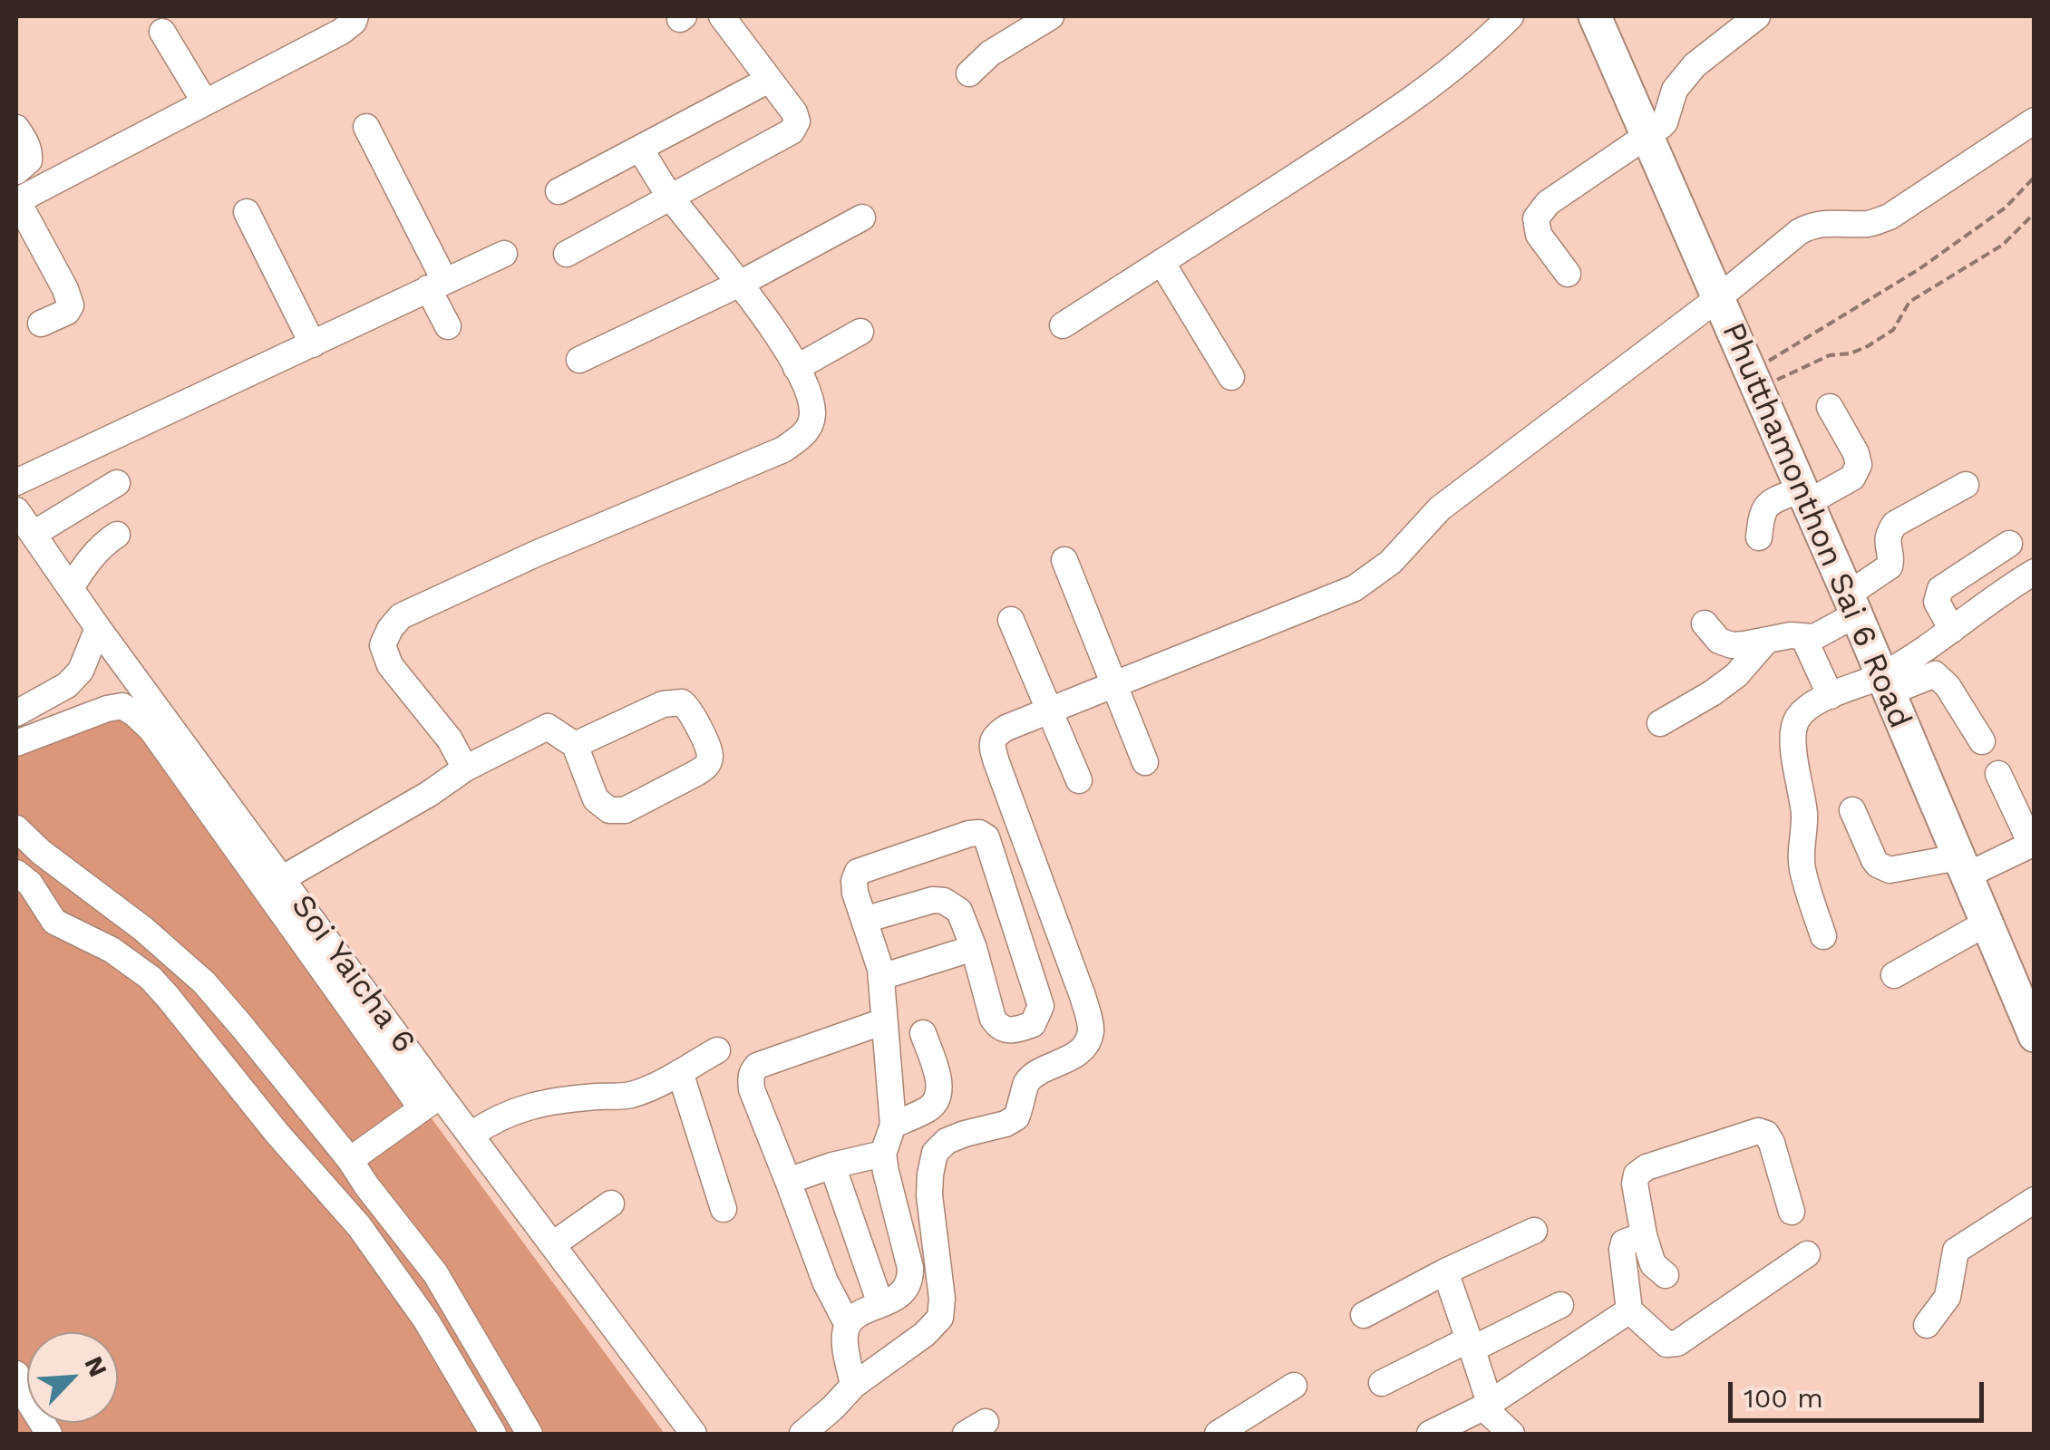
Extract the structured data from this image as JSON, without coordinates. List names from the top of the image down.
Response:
{
  "streets": {
    "main road": ["Phutthamonthon Sai 6 Road"],
    "street": ["Soi Yaicha 6"]
  },
  "scale_bar": "100 m",
  "north": "top right"
}
